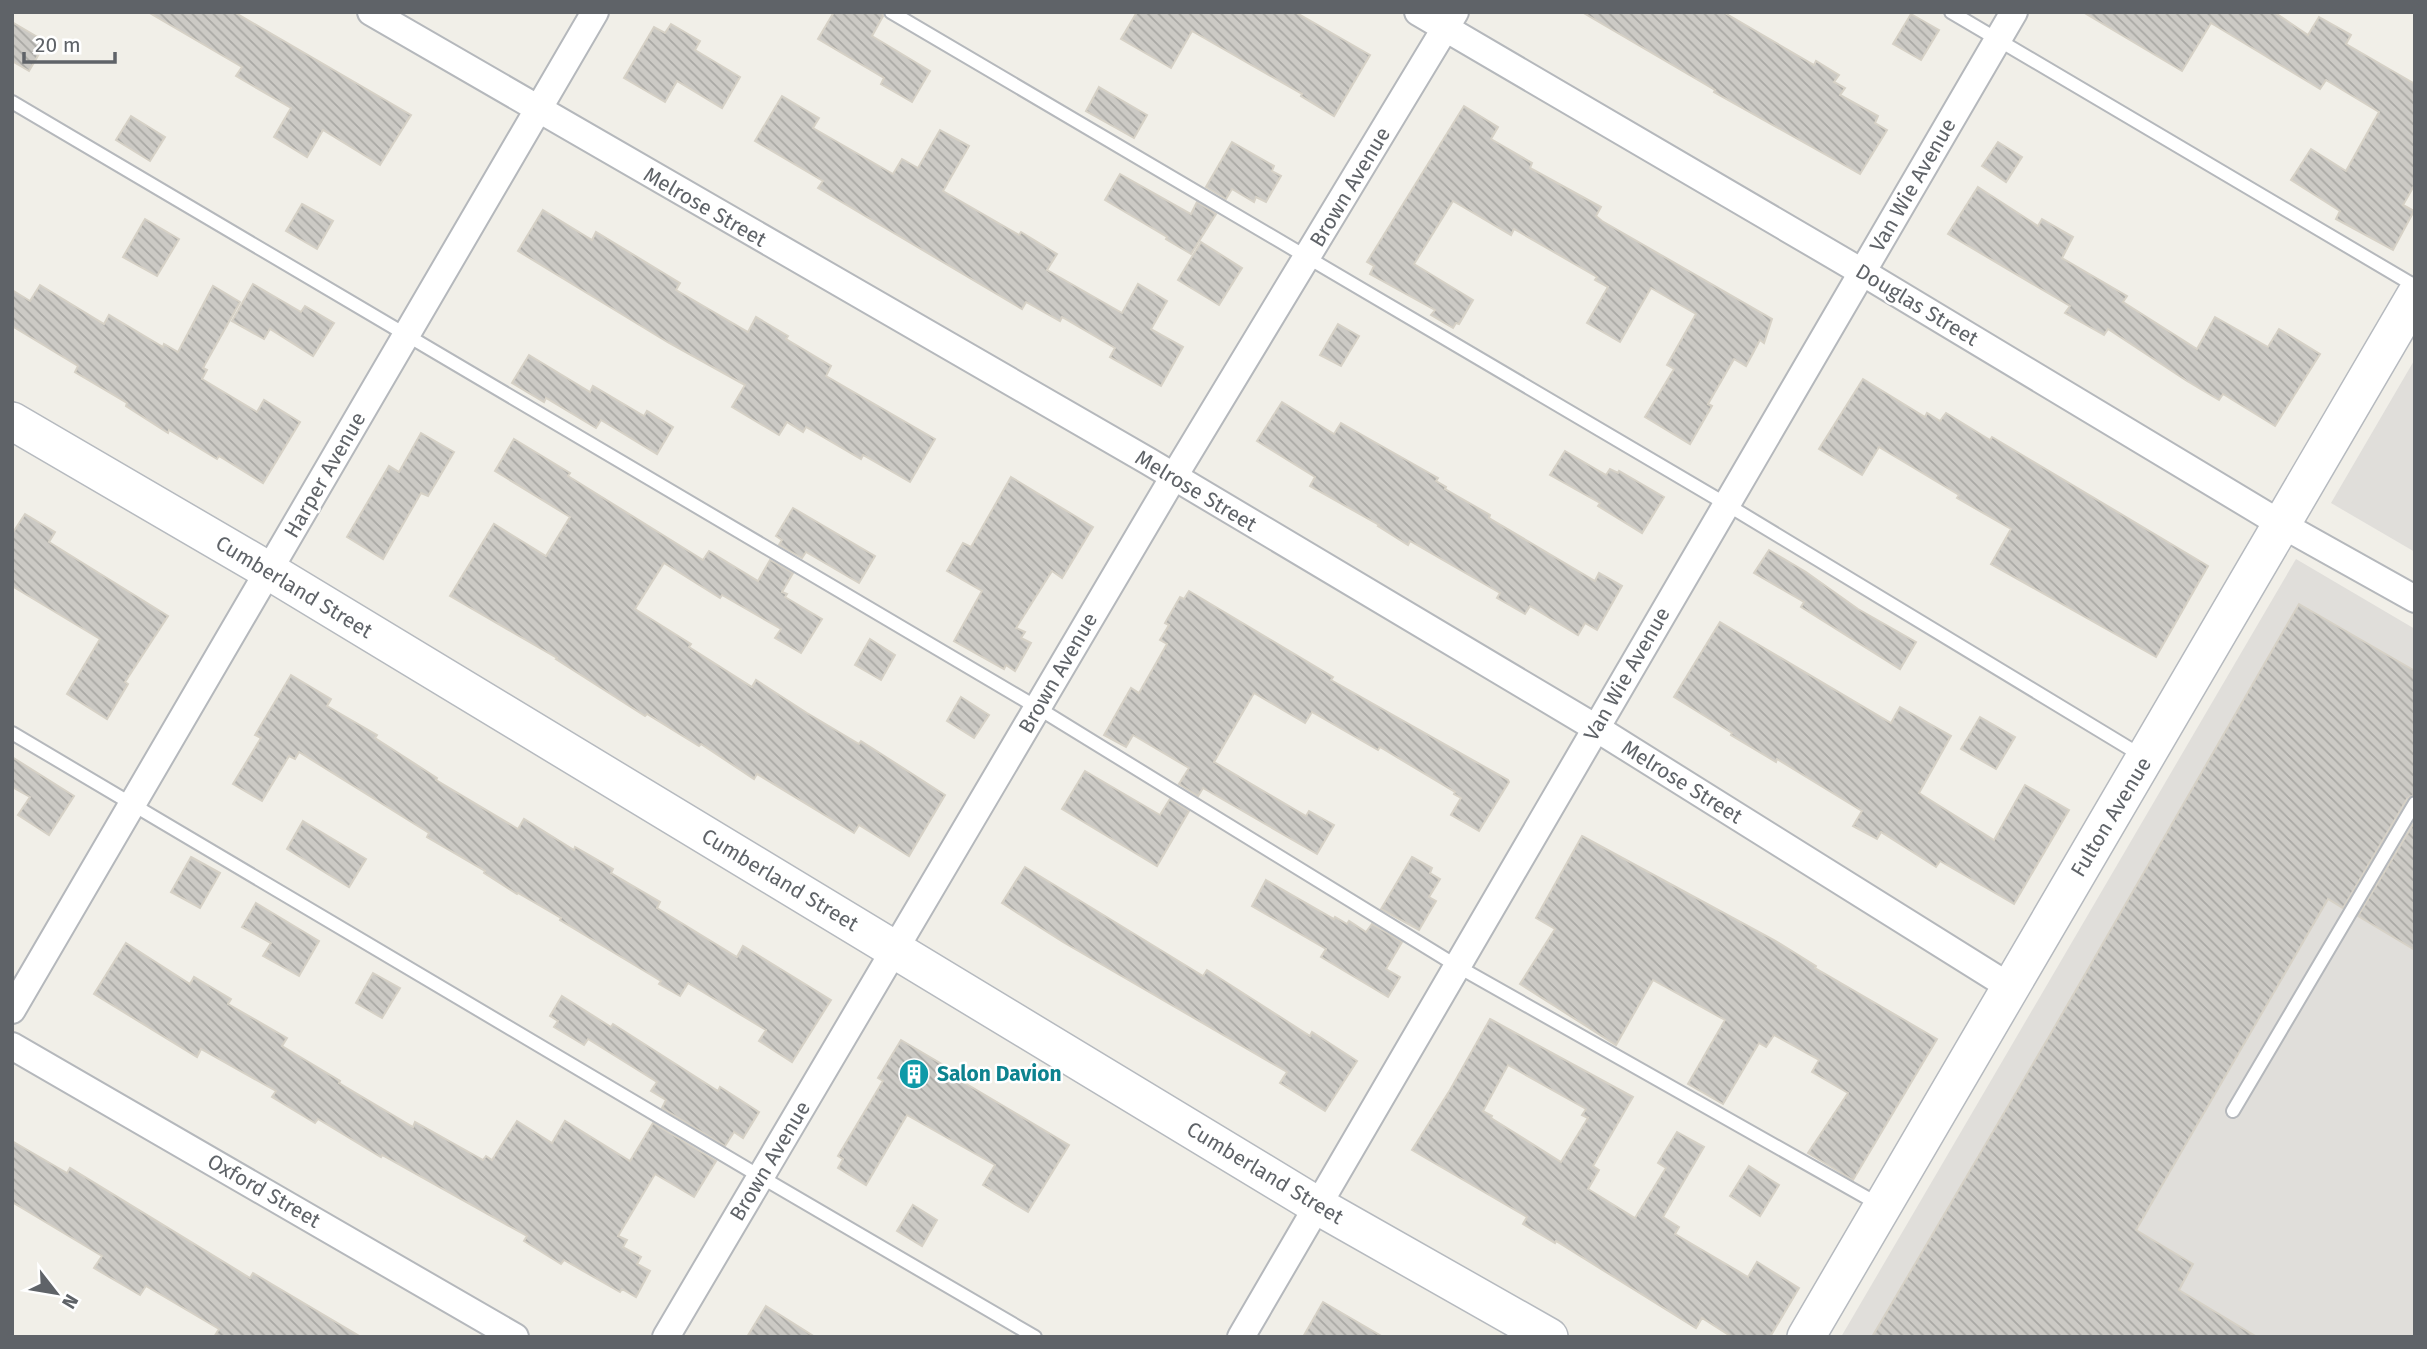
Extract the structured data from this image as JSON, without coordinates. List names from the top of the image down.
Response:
{
  "streets": {
    "street": [
      "Van Wie Avenue",
      "Brown Avenue",
      "Melrose Street",
      "Douglas Street",
      "Harper Avenue",
      "Cumberland Street",
      "Fulton Avenue",
      "Oxford Street"
    ]
  },
  "crossings": [
    ["Van Wie Avenue", "Melrose Street"],
    ["Van Wie Avenue", "Douglas Street"],
    ["Van Wie Avenue", "Cumberland Street"],
    ["Brown Avenue", "Melrose Street"],
    ["Brown Avenue", "Douglas Street"],
    ["Brown Avenue", "Cumberland Street"],
    ["Melrose Street", "Harper Avenue"],
    ["Melrose Street", "Fulton Avenue"],
    ["Douglas Street", "Fulton Avenue"],
    ["Harper Avenue", "Cumberland Street"]
  ],
  "places": {
    "building": ["Salon Davion"]
  },
  "scale_bar": "20 m",
  "north": "bottom right"
}
